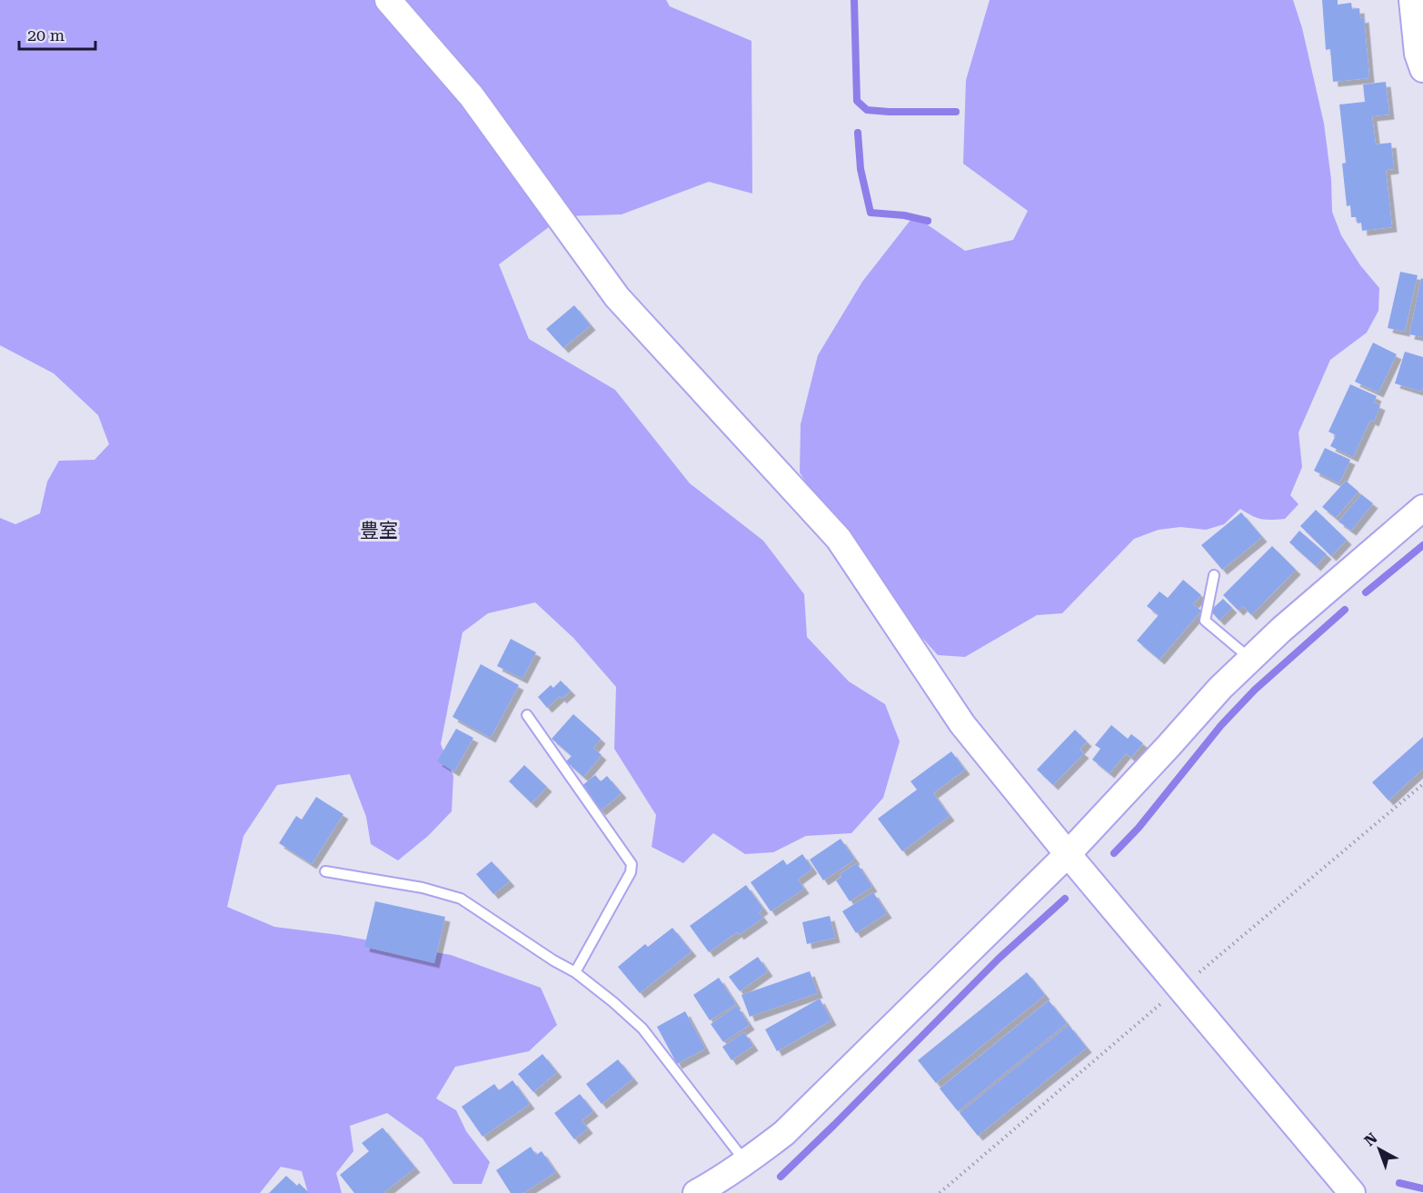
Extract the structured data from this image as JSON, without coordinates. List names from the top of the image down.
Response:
{
  "districts": ["豊室"],
  "scale_bar": "20 m",
  "north": "top left"
}
